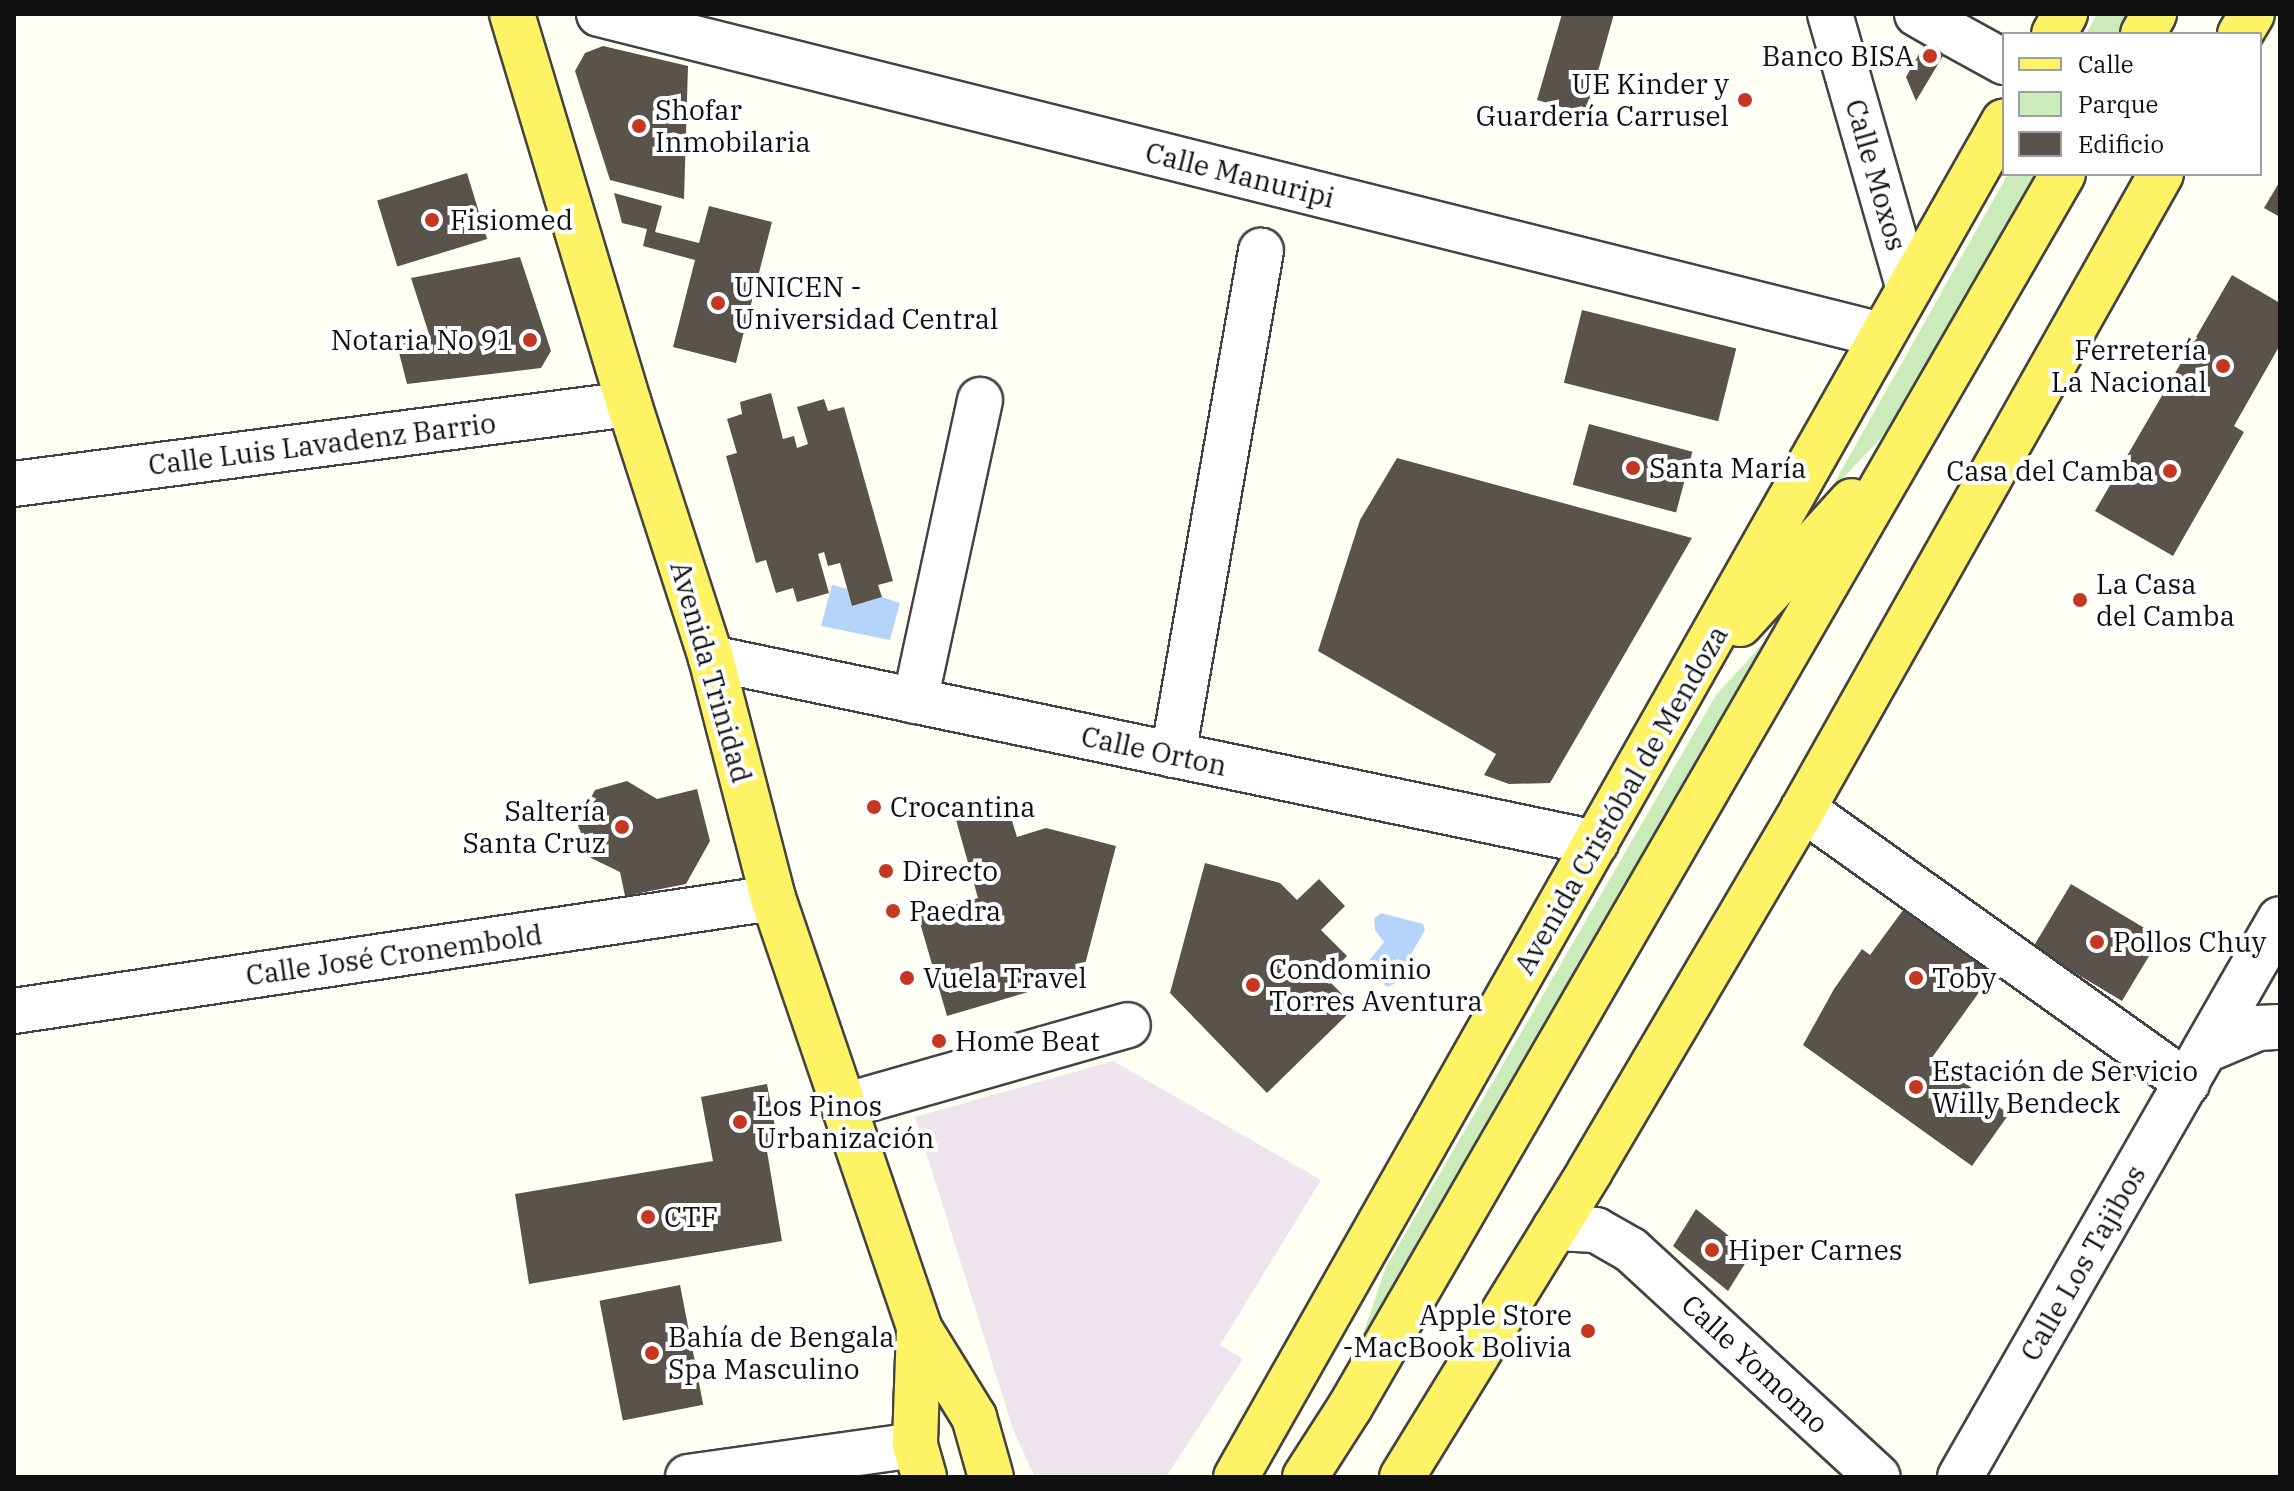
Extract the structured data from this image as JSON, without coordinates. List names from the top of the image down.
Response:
{
  "streets": {
    "main road": ["Avenida Trinidad", "Avenida Cristóbal de Mendoza"],
    "street": [
      "Calle Manuripi",
      "Calle Moxos",
      "Calle Luis Lavadenz Barrio",
      "Calle Orton",
      "Calle José Cronembold",
      "Calle Los Tajibos",
      "Calle Yomomo"
    ]
  },
  "crossings": [
    ["Calle Manuripi", "Avenida Cristóbal de Mendoza"],
    ["Calle Moxos", "Avenida Cristóbal de Mendoza"],
    ["Calle Luis Lavadenz Barrio", "Avenida Trinidad"],
    ["Avenida Trinidad", "Calle Orton"],
    ["Avenida Trinidad", "Calle José Cronembold"],
    ["Calle Orton", "Avenida Cristóbal de Mendoza"]
  ],
  "places": [
    "Banco BISA",
    "UE Kinder y Guardería Carrusel",
    "Shofar Inmobilaria",
    "Fisiomed",
    "UNICEN - Universidad Central",
    "Notaria No 91",
    "Ferretería La Nacional",
    "Santa María",
    "Casa del Camba",
    "La Casa del Camba",
    "Crocantina",
    "Saltería Santa Cruz",
    "Directo",
    "Paedra",
    "Pollos Chuy",
    "Vuela Travel",
    "Toby",
    "Condominio Torres Aventura",
    "Home Beat",
    "Estación de Servicio Willy Bendeck",
    "Los Pinos Urbanización",
    "CTF",
    "Hiper Carnes",
    "Apple Store -MacBook Bolivia",
    "Bahía de Bengala Spa Masculino"
  ],
  "legend": ["Calle", "Parque", "Edificio"]
}
